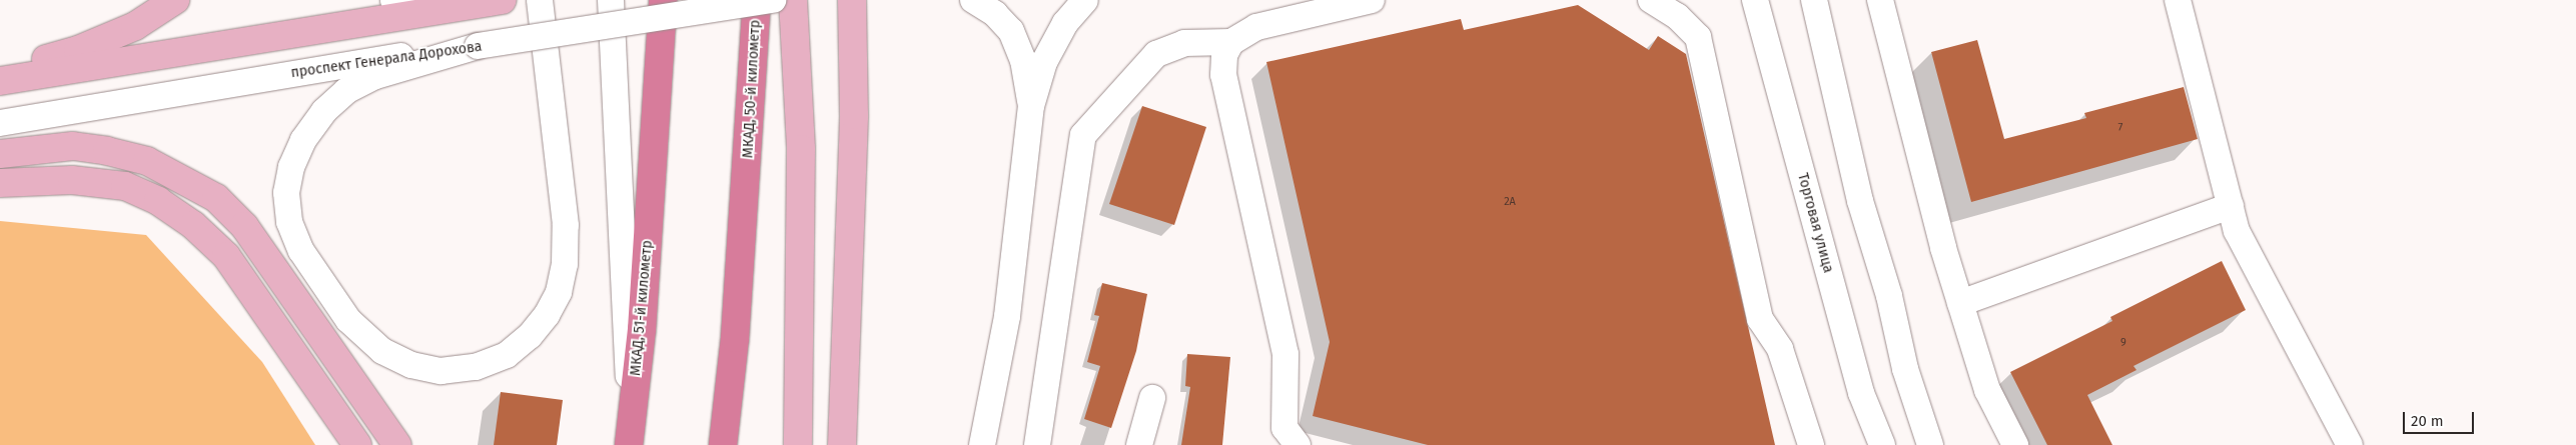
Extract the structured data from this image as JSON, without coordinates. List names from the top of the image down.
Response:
{
  "streets": {
    "highway": ["МКАД, 50-й километр", "МКАД, 51-й километр"],
    "street": ["проспект Генерала Дорохова", "Торговая улица"]
  },
  "house_numbers": ["7", "2А", "9"],
  "scale_bar": "20 m"
}
